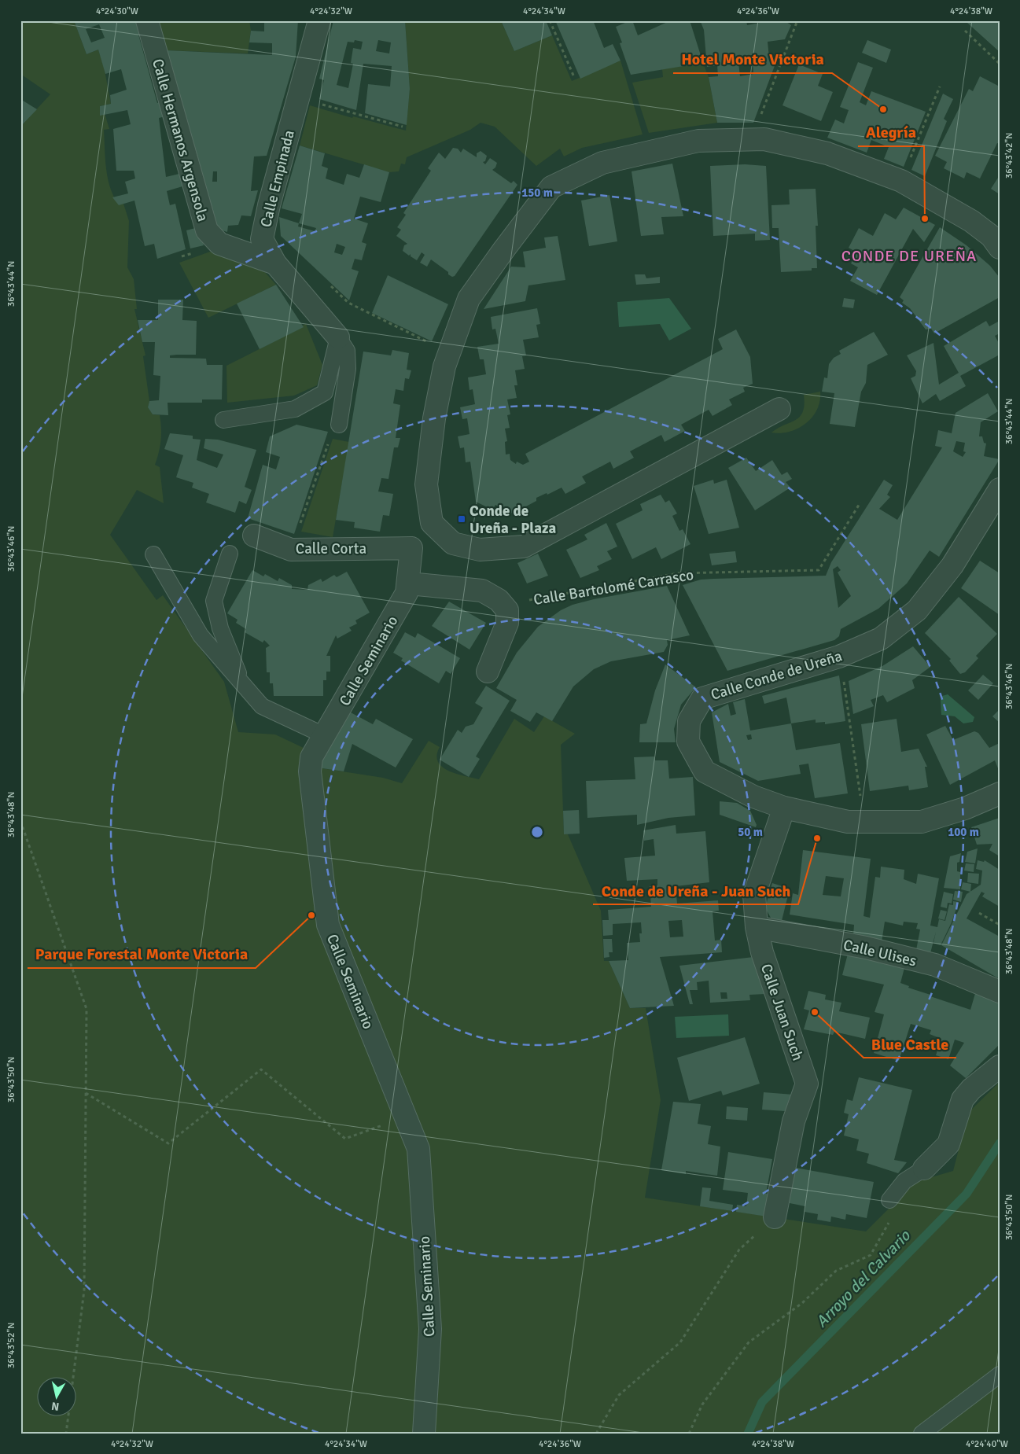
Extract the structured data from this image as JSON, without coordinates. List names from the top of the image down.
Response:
{
  "streets": {
    "street": [
      "Calle Hermanos Argensola",
      "Calle Empinada",
      "Calle Corta",
      "Calle Seminario",
      "Calle Conde de Ureña",
      "Calle Ulises",
      "Calle Juan Such"
    ],
    "path": ["Calle Bartolomé Carrasco"]
  },
  "crossings": [
    ["Calle Hermanos Argensola", "Calle Empinada"],
    ["Calle Corta", "Calle Seminario"],
    ["Calle Conde de Ureña", "Calle Juan Such"],
    ["Calle Ulises", "Calle Juan Such"]
  ],
  "districts": ["CONDE DE UREÑA"],
  "water": ["Arroyo del Calvario"],
  "places": {
    "other": [
      "Hotel Monte Victoria",
      "Alegría",
      "Conde de Ureña - Juan Such",
      "Parque Forestal Monte Victoria",
      "Blue Castle"
    ],
    "transit": ["Conde de Ureña - Plaza"]
  },
  "north": "bottom",
  "coordinates": [
    "4°24'30\"W",
    "4°24'32\"W",
    "4°24'34\"W",
    "4°24'36\"W",
    "4°24'38\"W",
    "36°43'42\"N",
    "36°43'44\"N",
    "36°43'46\"N",
    "36°43'48\"N",
    "36°43'50\"N",
    "36°43'52\"N",
    "4°24'40\"W"
  ],
  "rings": ["150 m", "50 m", "100 m"]
}
